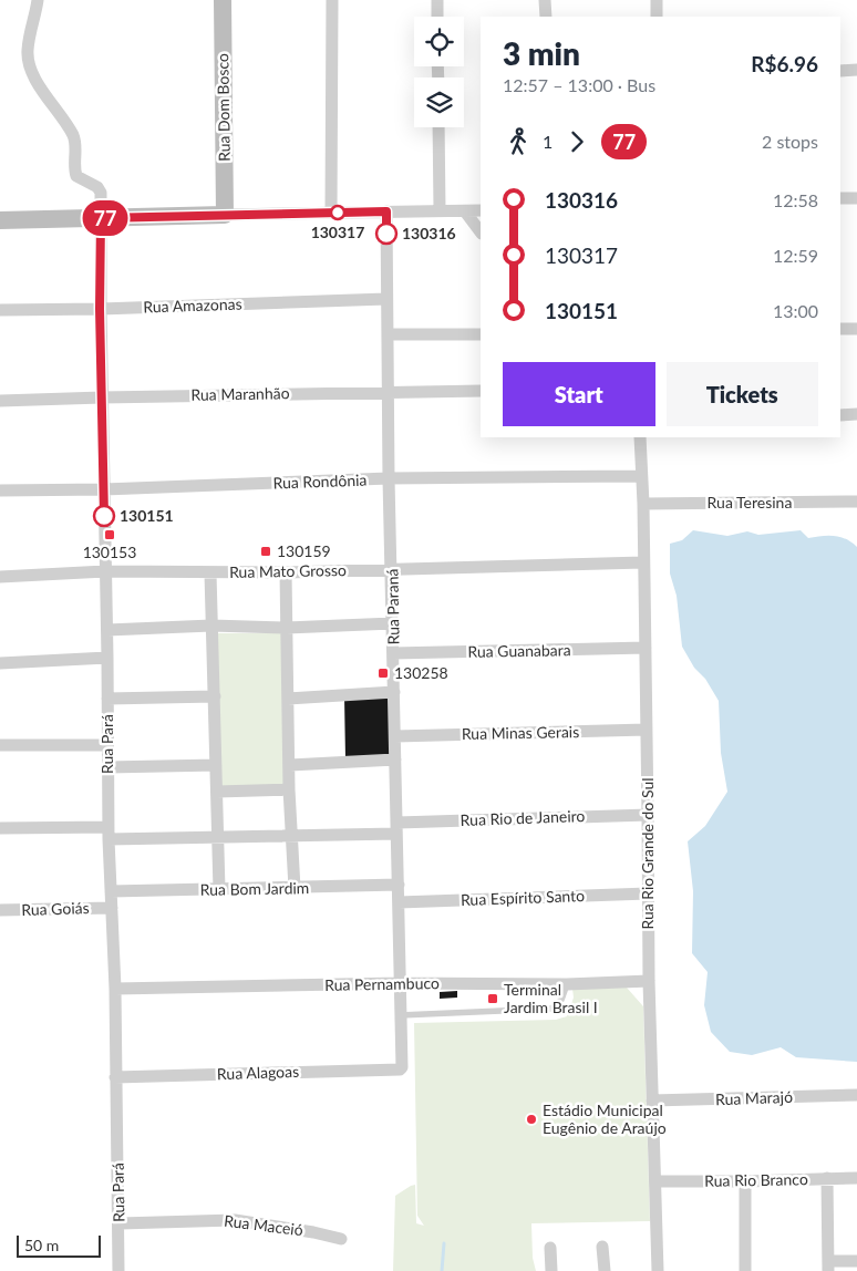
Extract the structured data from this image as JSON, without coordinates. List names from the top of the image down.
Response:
{
  "streets": {
    "street": [
      "Rua Dom Bosco",
      "Rua Amazonas",
      "Rua Maranhão",
      "Rua Rondônia",
      "Rua Teresina",
      "Rua Mato Grosso",
      "Rua Paraná",
      "Rua Guanabara",
      "Rua Minas Gerais",
      "Rua Pará",
      "Rua Rio de Janeiro",
      "Rua Rio Grande do Sul",
      "Rua Bom Jardim",
      "Rua Espírito Santo",
      "Rua Goiás",
      "Rua Pernambuco",
      "Rua Alagoas",
      "Rua Marajó",
      "Rua Rio Branco",
      "Rua Maceió"
    ]
  },
  "crossings": [
    ["Rua Amazonas", "Rua Paraná"],
    ["Rua Amazonas", "Rua Pará"],
    ["Rua Maranhão", "Rua Paraná"],
    ["Rua Maranhão", "Rua Pará"],
    ["Rua Rondônia", "Rua Paraná"],
    ["Rua Rondônia", "Rua Pará"],
    ["Rua Rondônia", "Rua Rio Grande do Sul"],
    ["Rua Teresina", "Rua Rio Grande do Sul"],
    ["Rua Mato Grosso", "Rua Paraná"],
    ["Rua Mato Grosso", "Rua Pará"],
    ["Rua Mato Grosso", "Rua Rio Grande do Sul"],
    ["Rua Paraná", "Rua Guanabara"],
    ["Rua Paraná", "Rua Minas Gerais"],
    ["Rua Paraná", "Rua Rio de Janeiro"],
    ["Rua Paraná", "Rua Bom Jardim"],
    ["Rua Paraná", "Rua Espírito Santo"],
    ["Rua Paraná", "Rua Pernambuco"],
    ["Rua Paraná", "Rua Alagoas"],
    ["Rua Guanabara", "Rua Rio Grande do Sul"],
    ["Rua Minas Gerais", "Rua Rio Grande do Sul"],
    ["Rua Pará", "Rua Rio de Janeiro"],
    ["Rua Pará", "Rua Bom Jardim"],
    ["Rua Pará", "Rua Goiás"],
    ["Rua Pará", "Rua Pernambuco"],
    ["Rua Pará", "Rua Alagoas"],
    ["Rua Pará", "Rua Maceió"],
    ["Rua Rio de Janeiro", "Rua Rio Grande do Sul"],
    ["Rua Rio Grande do Sul", "Rua Espírito Santo"],
    ["Rua Rio Grande do Sul", "Rua Pernambuco"],
    ["Rua Rio Grande do Sul", "Rua Marajó"],
    ["Rua Rio Grande do Sul", "Rua Rio Branco"]
  ],
  "places": {
    "other": [
      "130317",
      "130316",
      "130151",
      "Estádio Municipal Eugênio de Araújo"
    ],
    "transit": [
      "130153",
      "130159",
      "130258",
      "Terminal Jardim Brasil I"
    ]
  },
  "lines": ["bus line 77"],
  "scale_bar": "50 m",
  "page": {
    "on_map": "77",
    "heading": ["3 min", "12:57 – 13:00 · Bus", "R$6.96"],
    "legs": ["1", "77", "2 stops"],
    "list": [
      {
        "name": "130316",
        "value": "12:58"
      },
      {
        "name": "130317",
        "value": "12:59"
      },
      {
        "name": "130151",
        "value": "13:00"
      }
    ],
    "buttons": ["Start", "Tickets"],
    "scale": "50 m"
  }
}
